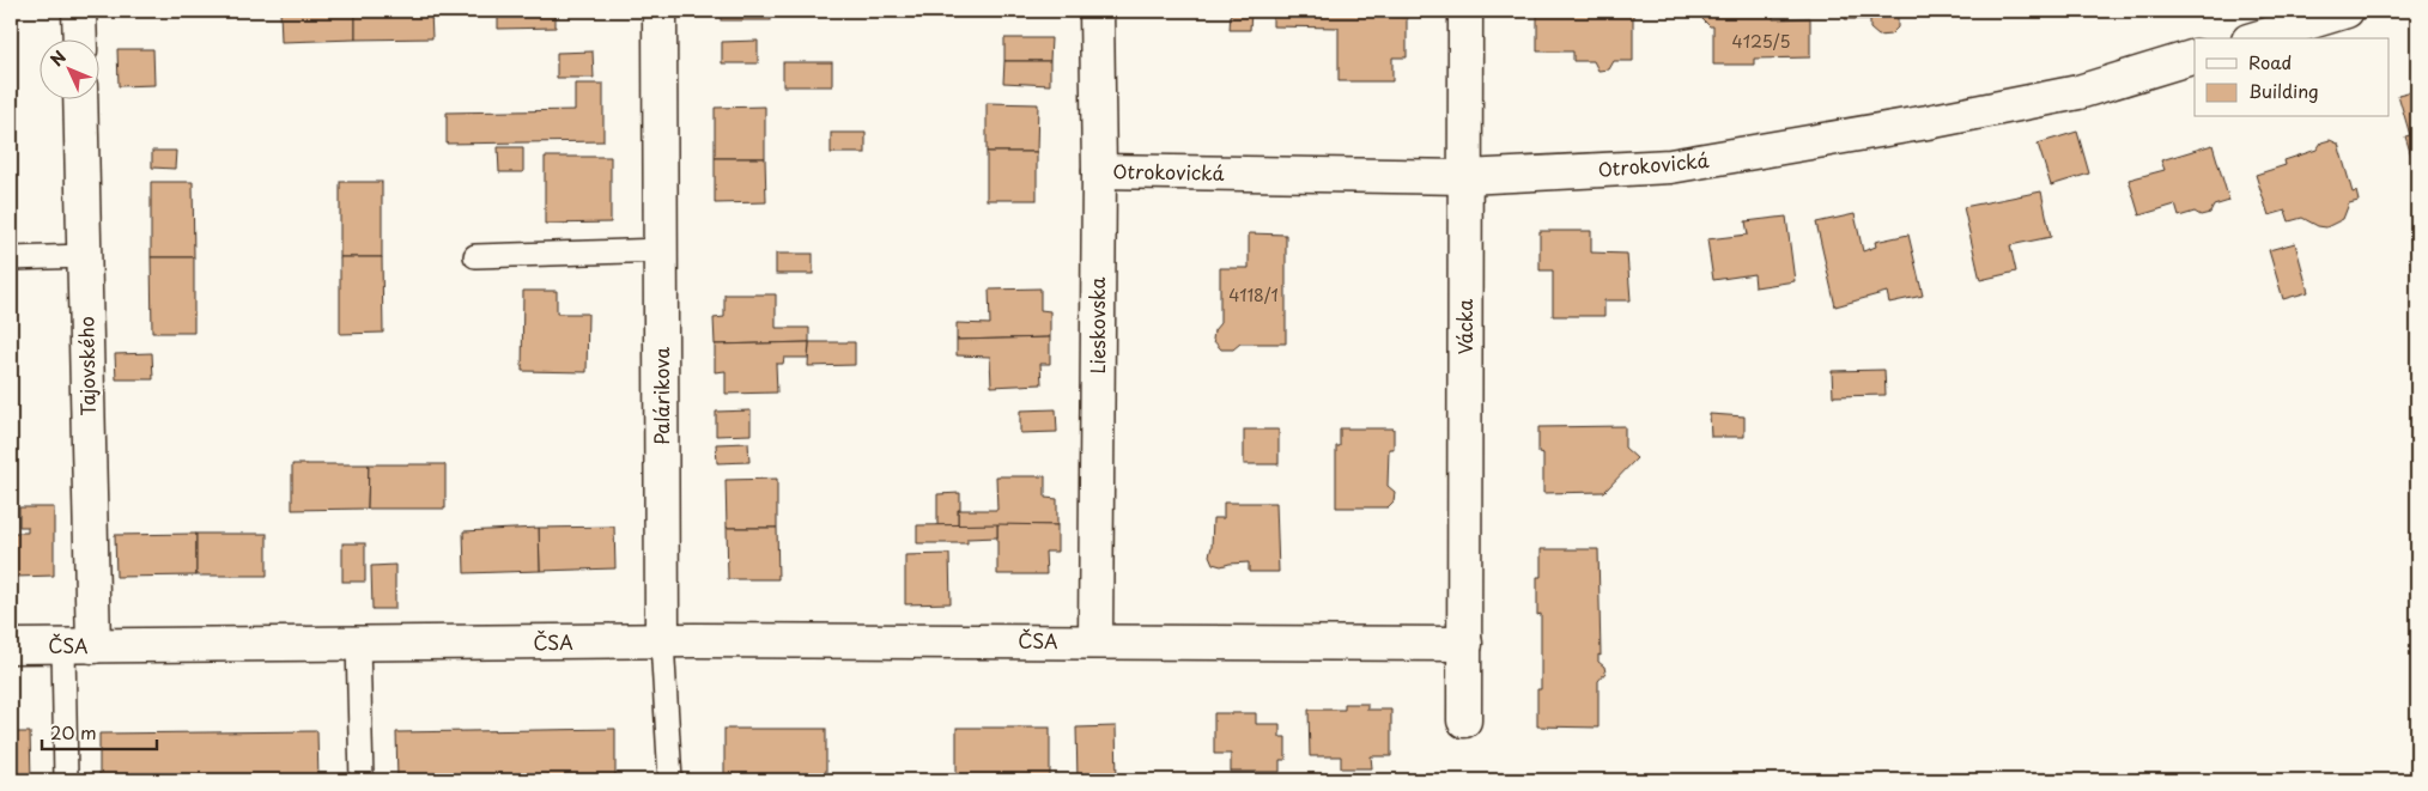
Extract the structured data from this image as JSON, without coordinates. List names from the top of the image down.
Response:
{
  "streets": {
    "street": [
      "Otrokovická",
      "Lieskovska",
      "Vácka",
      "Tajovského",
      "Palárikova",
      "ČSA"
    ]
  },
  "crossings": [
    ["Otrokovická", "Lieskovska"],
    ["Otrokovická", "Vácka"],
    ["Lieskovska", "ČSA"],
    ["Tajovského", "ČSA"],
    ["Palárikova", "ČSA"]
  ],
  "house_numbers": ["4125/5", "4118/1"],
  "legend": ["Road", "Building"],
  "scale_bar": "20 m",
  "north": "top left"
}
